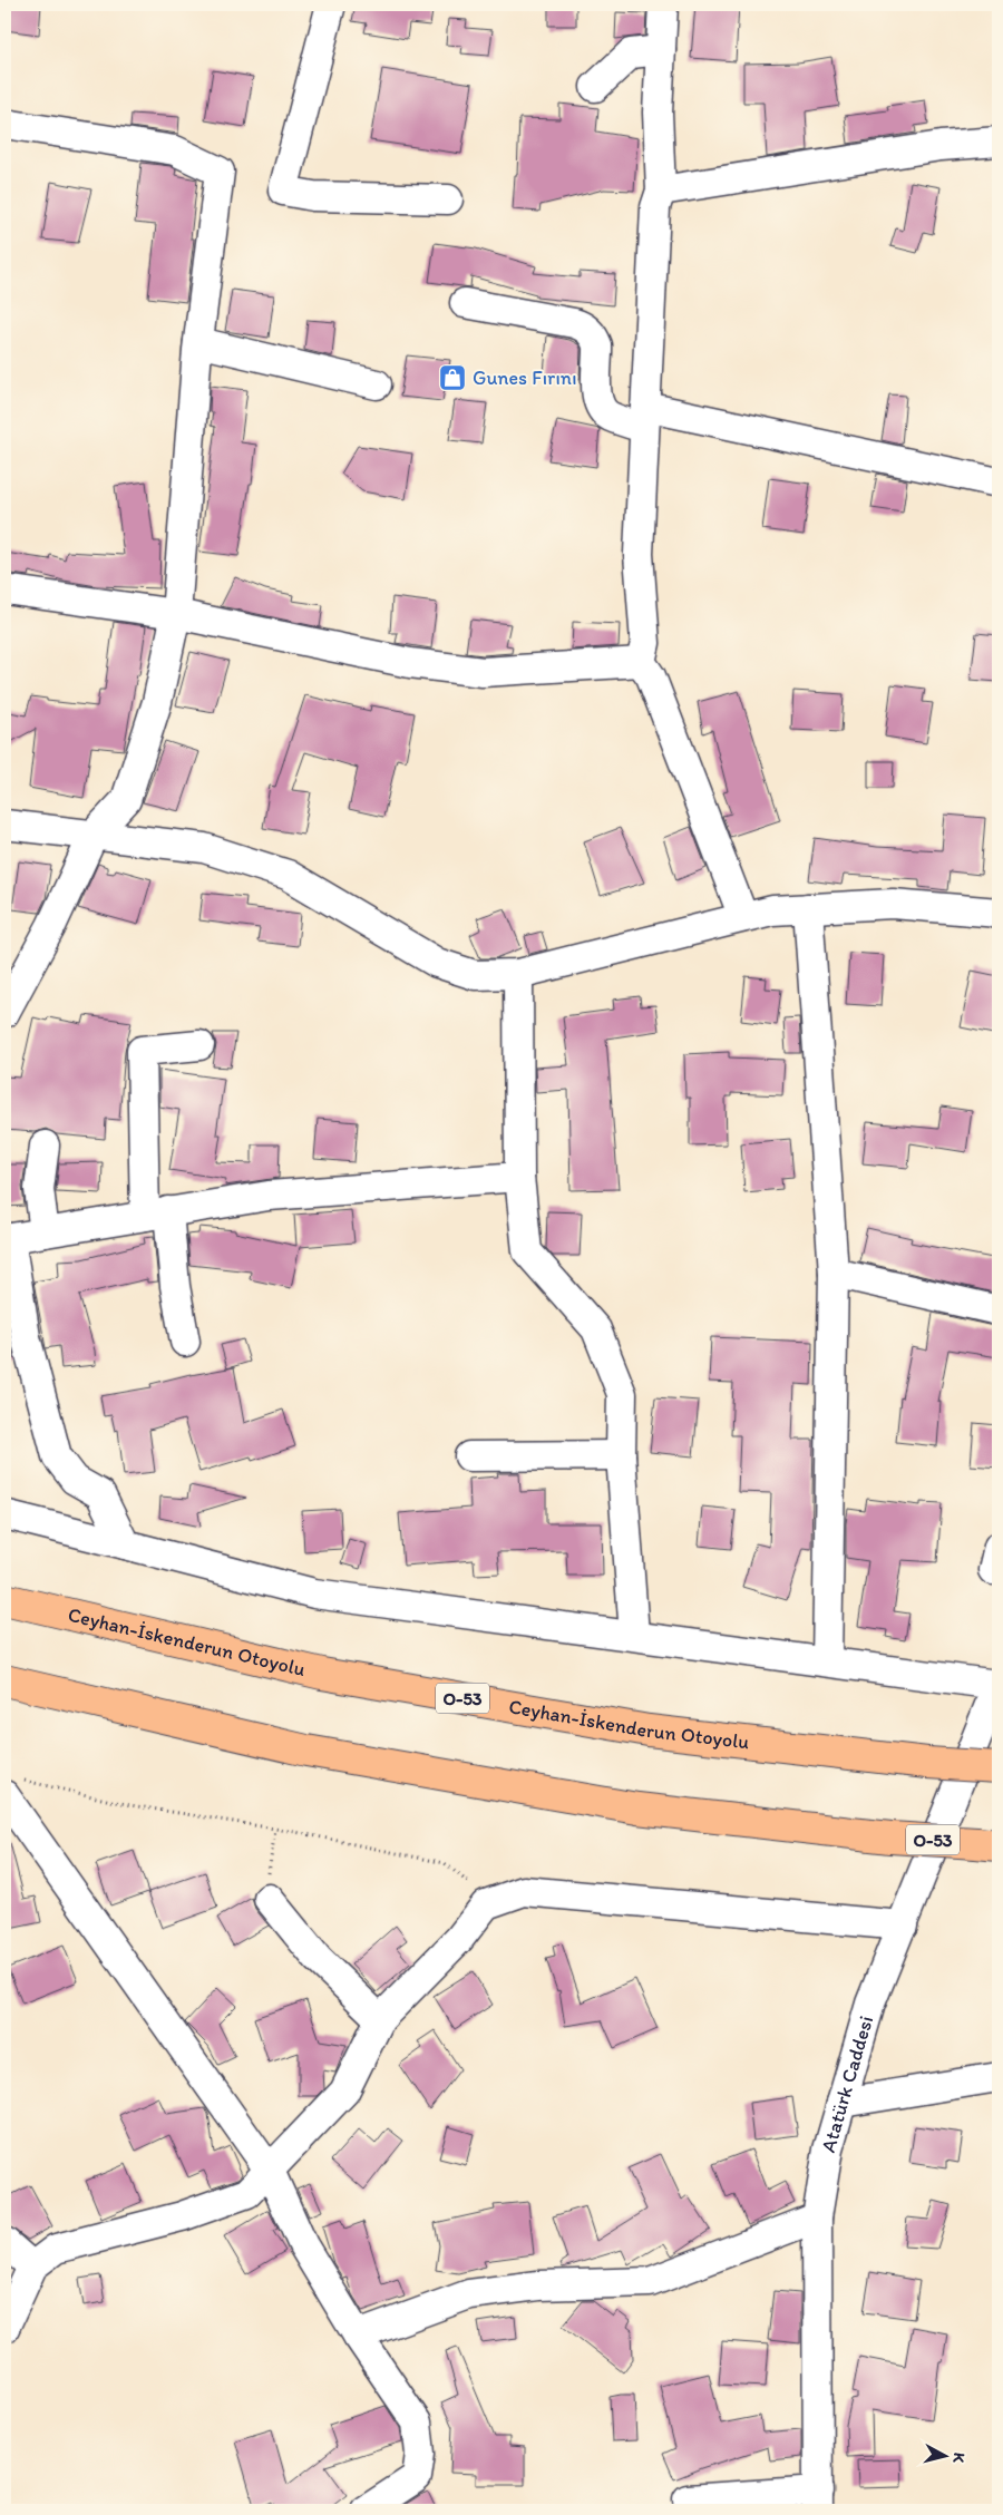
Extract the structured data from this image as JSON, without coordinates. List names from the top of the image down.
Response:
{
  "streets": {
    "highway": ["Ceyhan-İskenderun Otoyolu", "O-53"],
    "street": ["Atatürk Caddesi"]
  },
  "places": {
    "shop": ["Gunes Fırını"]
  },
  "north": "right"
}
